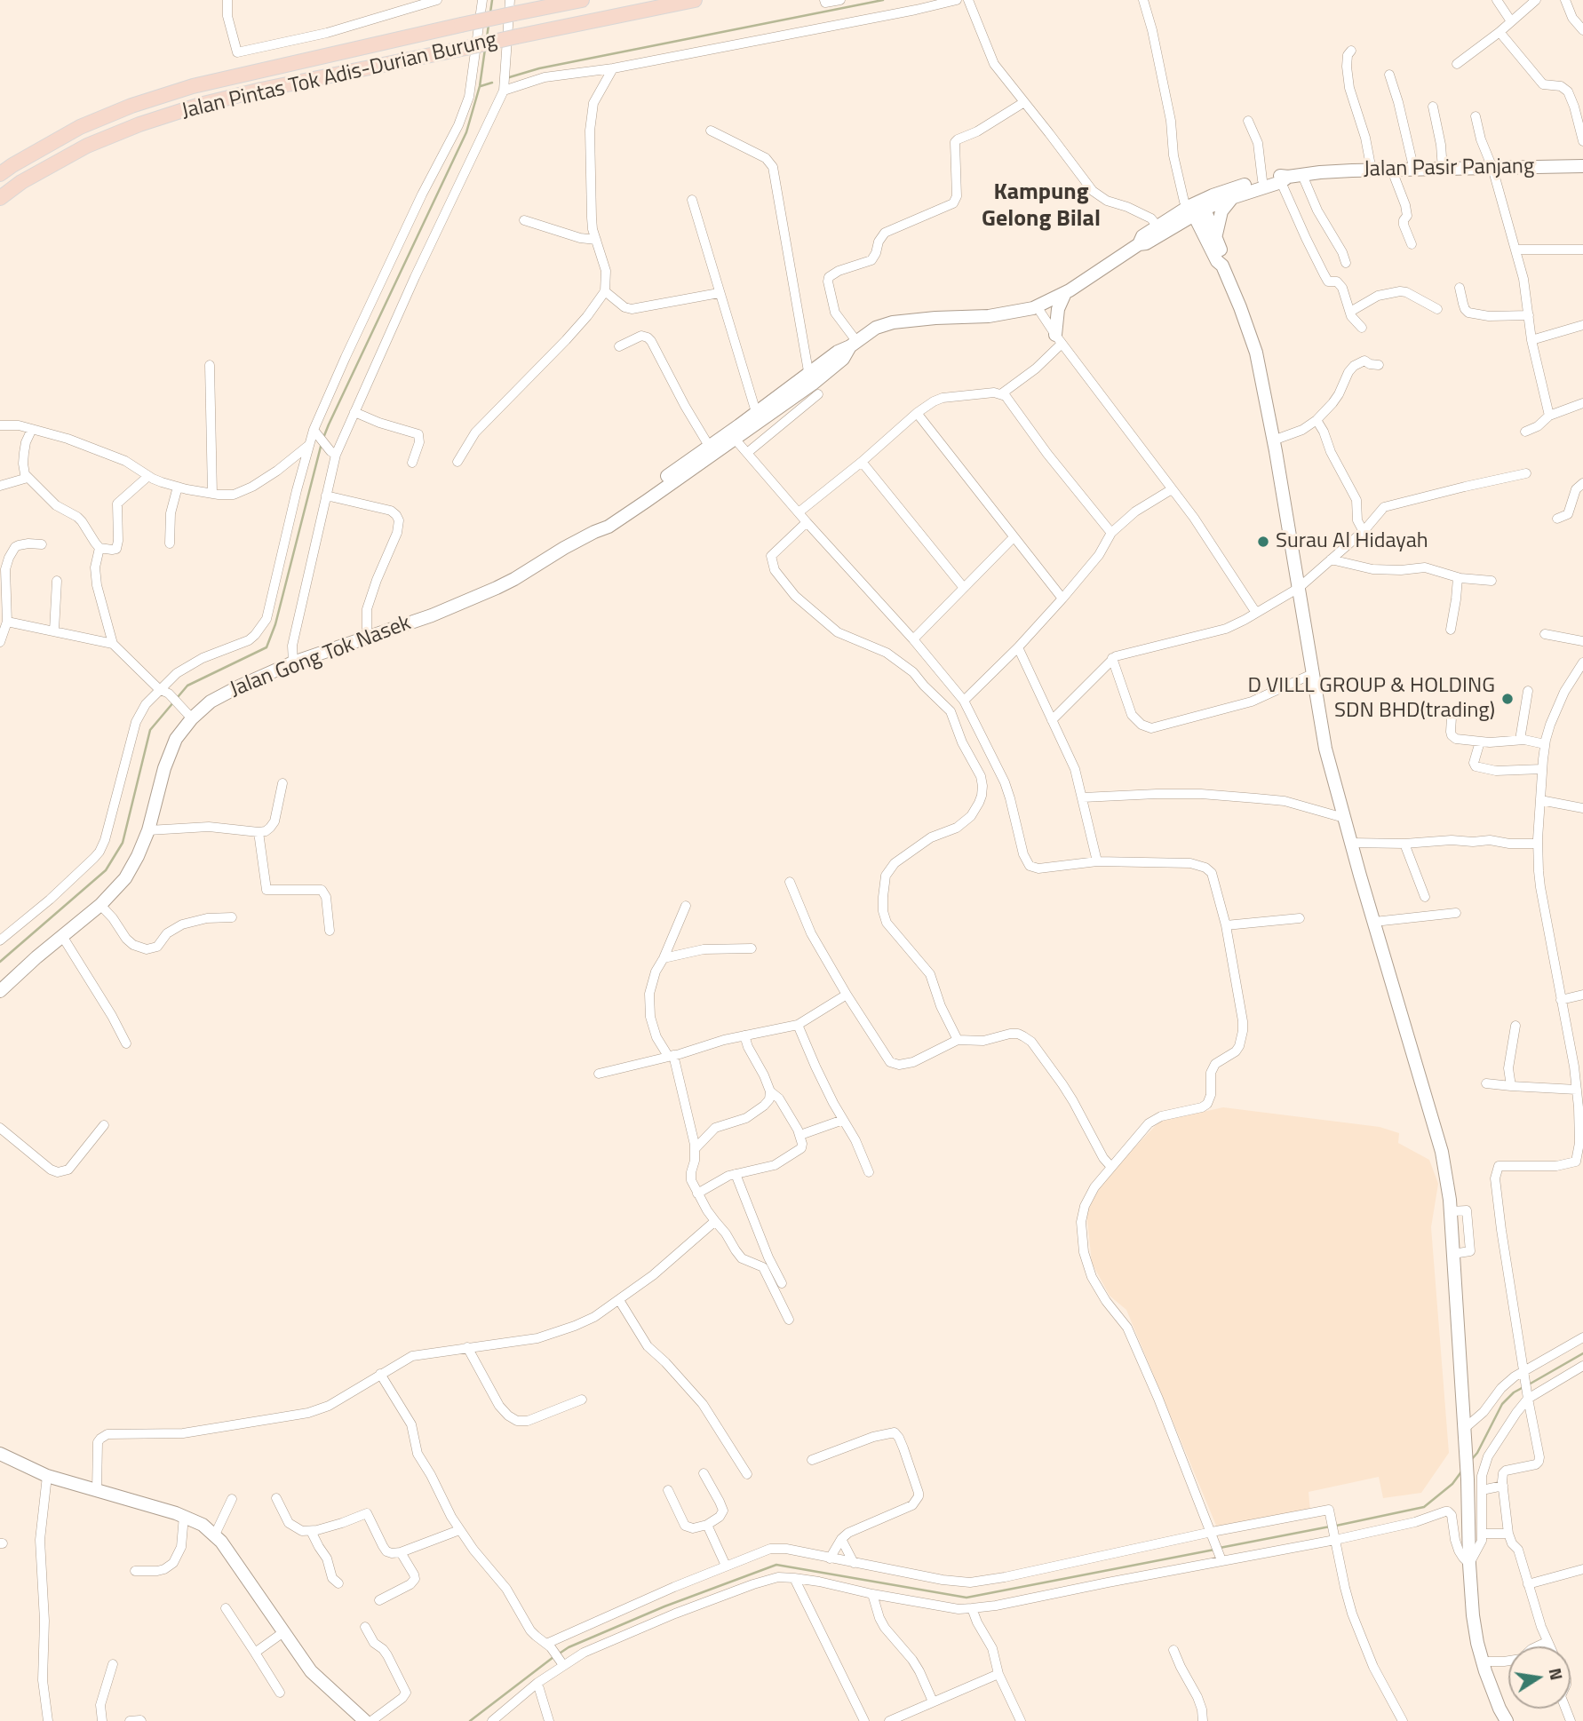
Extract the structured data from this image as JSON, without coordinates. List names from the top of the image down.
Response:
{
  "streets": {
    "main road": ["Jalan Pintas Tok Adis-Durian Burung", "Jalan Pasir Panjang", "Jalan Gong Tok Nasek"]
  },
  "crossings": [
    ["Jalan Pasir Panjang", "Jalan Gong Tok Nasek"]
  ],
  "districts": ["Kampung Gelong Bilal"],
  "places": ["Surau Al Hidayah", "D VILLL GROUP & HOLDING SDN BHD(trading)"],
  "north": "right"
}
